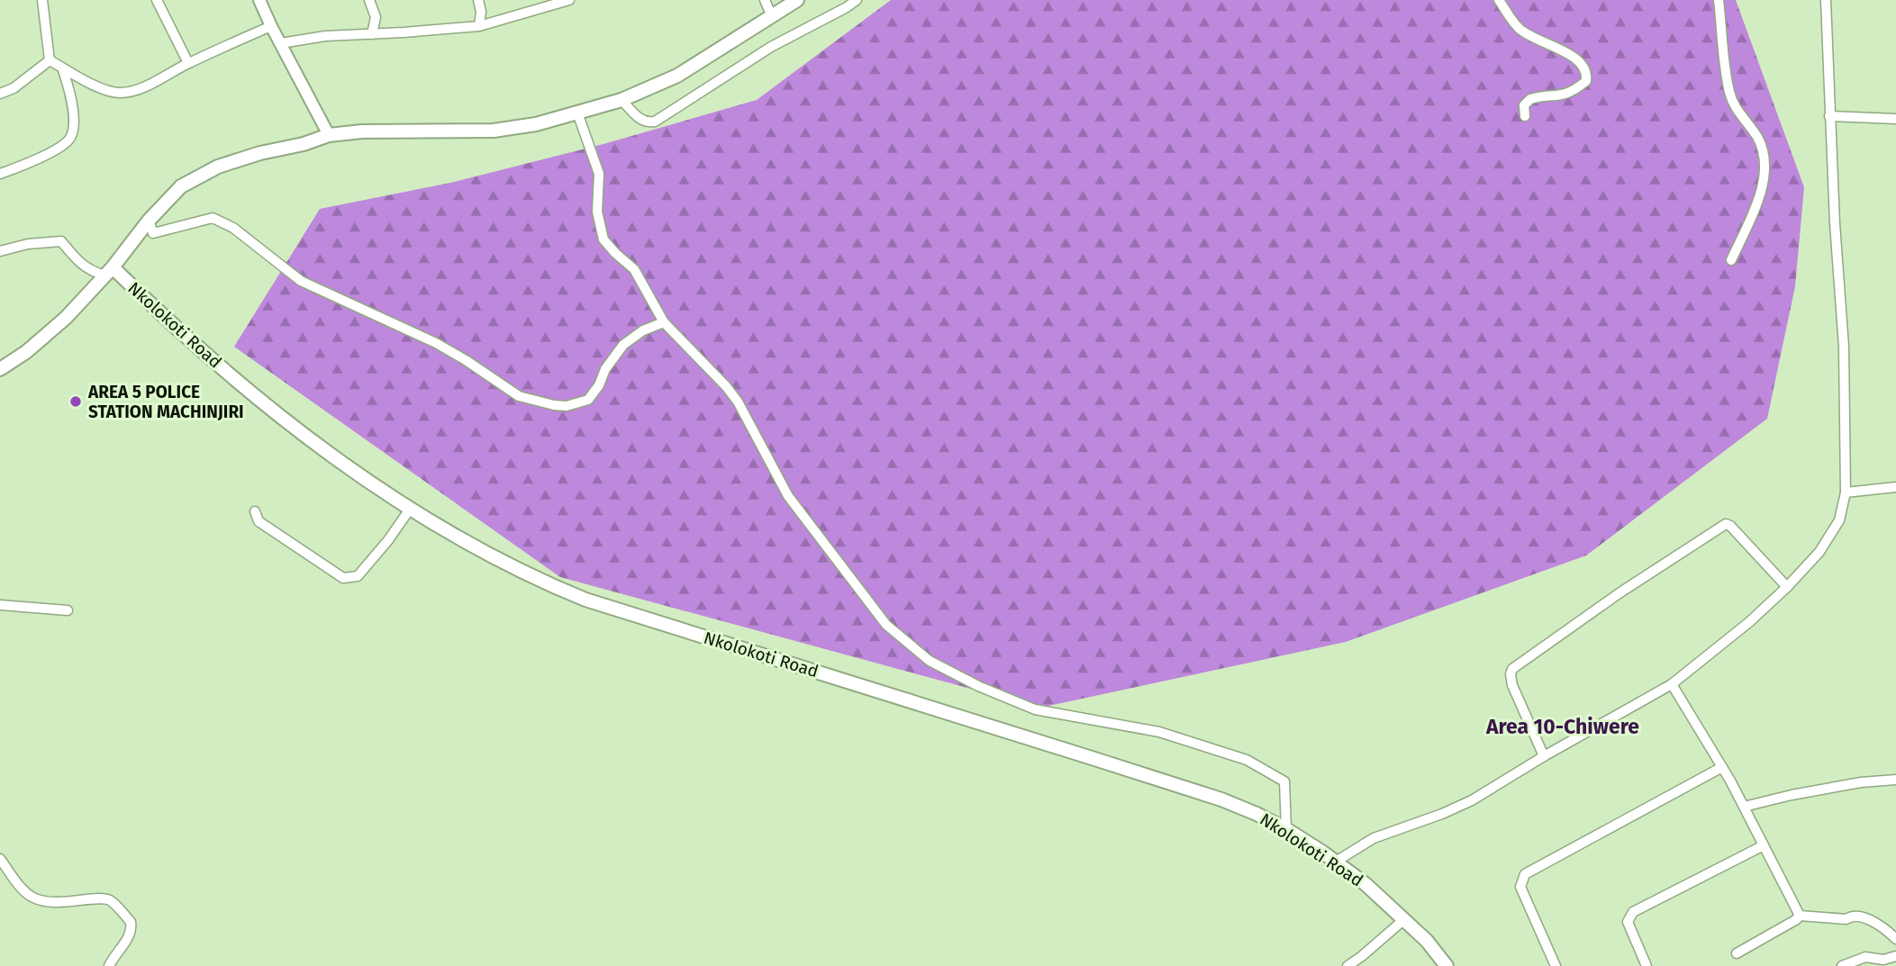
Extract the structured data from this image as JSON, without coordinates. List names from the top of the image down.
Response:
{
  "streets": {
    "main road": ["Nkolokoti Road"]
  },
  "districts": ["Area 10-Chiwere"],
  "places": ["AREA 5 POLICE STATION MACHINJIRI"]
}
